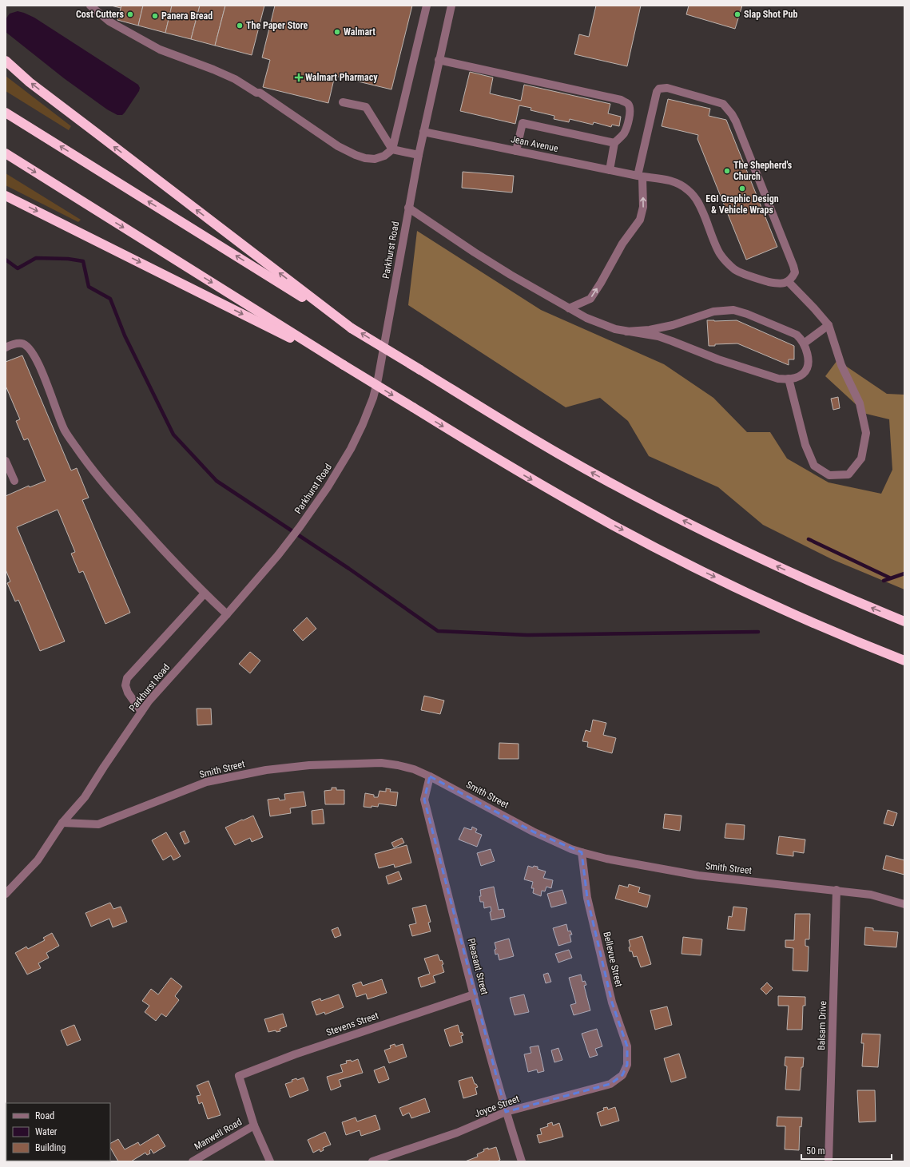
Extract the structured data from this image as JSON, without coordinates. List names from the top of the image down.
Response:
{
  "streets": {
    "street": [
      "Jean Avenue",
      "Parkhurst Road",
      "Smith Street",
      "Bellevue Street",
      "Pleasant Street",
      "Stevens Street",
      "Balsam Drive",
      "Joyce Street",
      "Manwell Road"
    ]
  },
  "crossings": [
    ["Jean Avenue", "Parkhurst Road"],
    ["Parkhurst Road", "Smith Street"],
    ["Smith Street", "Bellevue Street"],
    ["Smith Street", "Pleasant Street"],
    ["Smith Street", "Balsam Drive"],
    ["Bellevue Street", "Joyce Street"],
    ["Pleasant Street", "Stevens Street"],
    ["Pleasant Street", "Joyce Street"],
    ["Stevens Street", "Manwell Road"]
  ],
  "places": {
    "other": [
      "Cost Cutters",
      "Slap Shot Pub",
      "Panera Bread",
      "The Paper Store",
      "Walmart",
      "The Shepherd's Church",
      "EGI Graphic Design & Vehicle Wraps"
    ],
    "health": ["Walmart Pharmacy"]
  },
  "legend": ["Road", "Water", "Building"],
  "scale_bar": "50 m"
}
